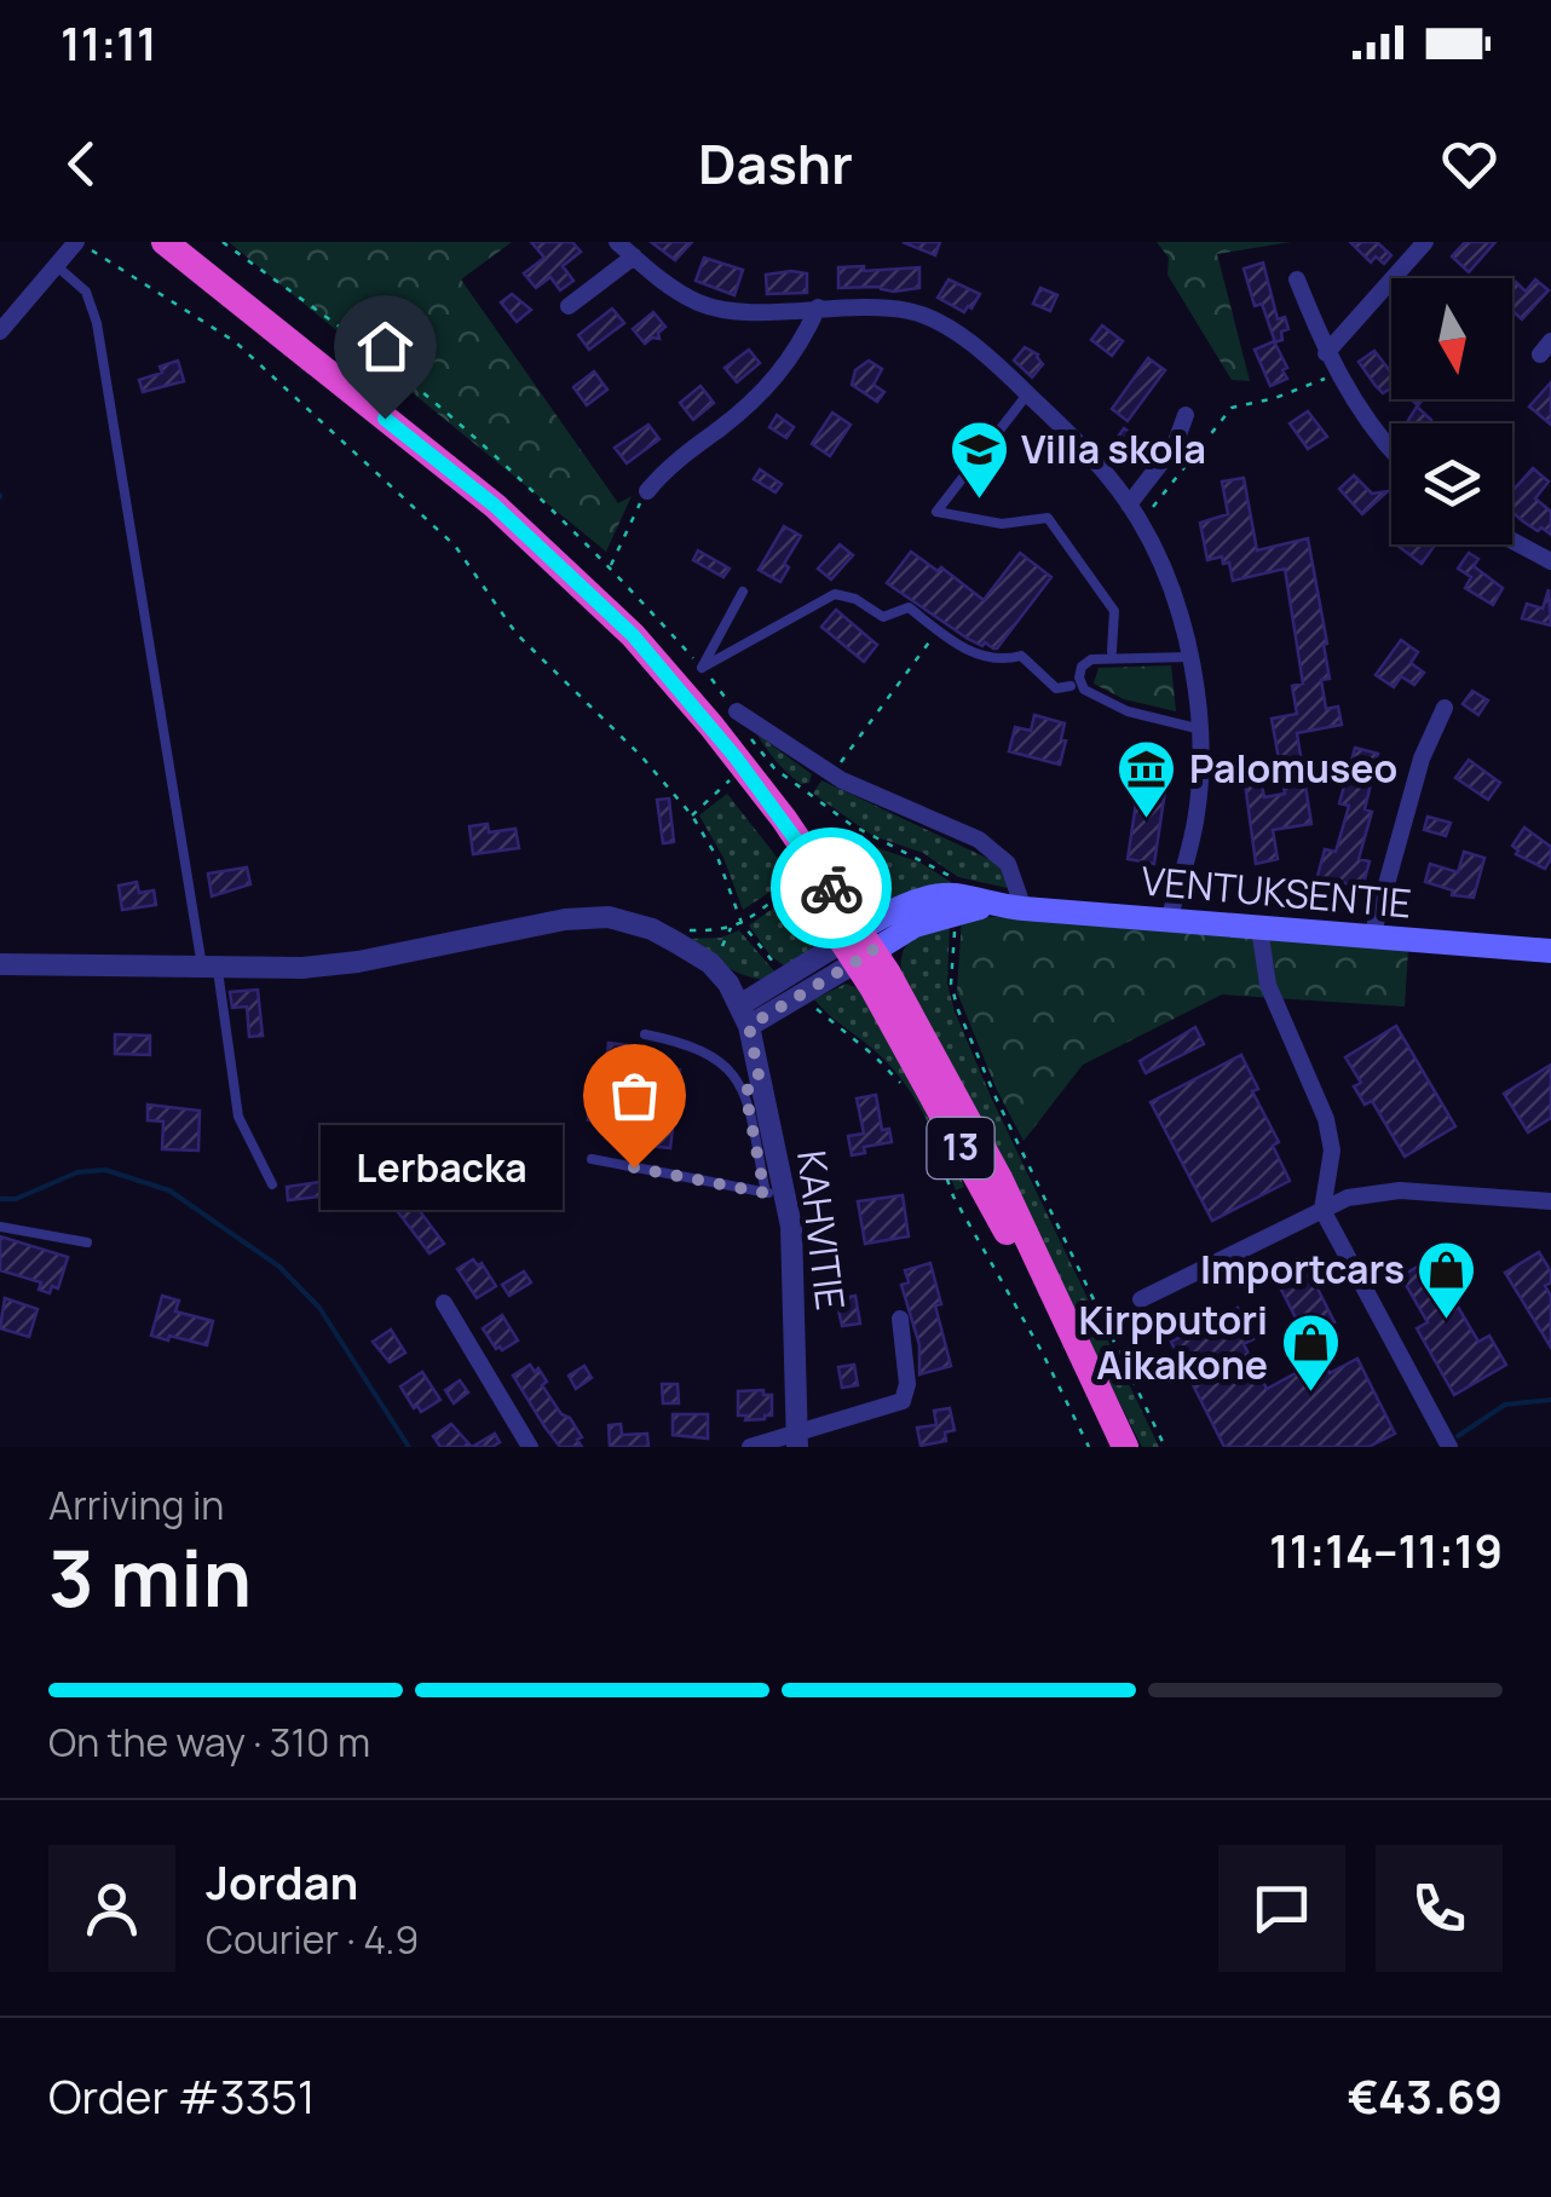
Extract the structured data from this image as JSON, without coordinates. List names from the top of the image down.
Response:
{
  "streets": {
    "highway": ["13"],
    "main road": ["VENTUKSENTIE"],
    "street": ["KAHVITIE"]
  },
  "crossings": [
    ["VENTUKSENTIE", "13"]
  ],
  "places": {
    "school or university": ["Villa skola"],
    "museum": ["Palomuseo"],
    "other": ["Lerbacka"],
    "shop": ["Importcars", "Kirpputori Aikakone"]
  },
  "north": "bottom",
  "page": {
    "status": "11:11",
    "header": "Dashr",
    "bubble": "Lerbacka",
    "heading": ["3 min", "Arriving in", "11:14–11:19"],
    "panel": [
      "Jordan",
      "Courier · 4.9",
      "Order #3351",
      "€43.69"
    ],
    "bar": "On the way · 310 m"
  }
}
